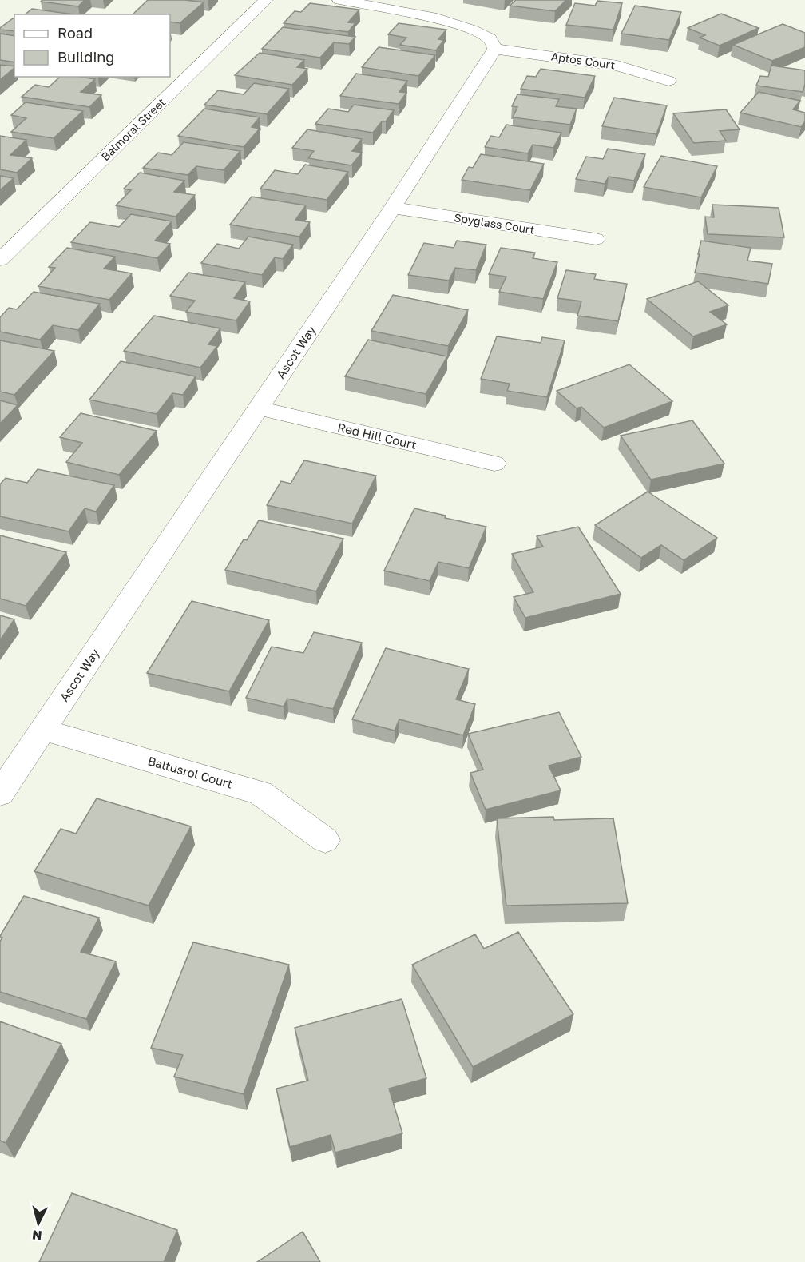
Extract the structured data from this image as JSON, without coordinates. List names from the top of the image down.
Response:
{
  "streets": {
    "street": [
      "Aptos Court",
      "Balmoral Street",
      "Spyglass Court",
      "Ascot Way",
      "Red Hill Court",
      "Baltusrol Court"
    ]
  },
  "crossings": [
    ["Aptos Court", "Ascot Way"],
    ["Spyglass Court", "Ascot Way"],
    ["Ascot Way", "Red Hill Court"],
    ["Ascot Way", "Baltusrol Court"]
  ],
  "legend": ["Road", "Building"],
  "north": "bottom"
}
